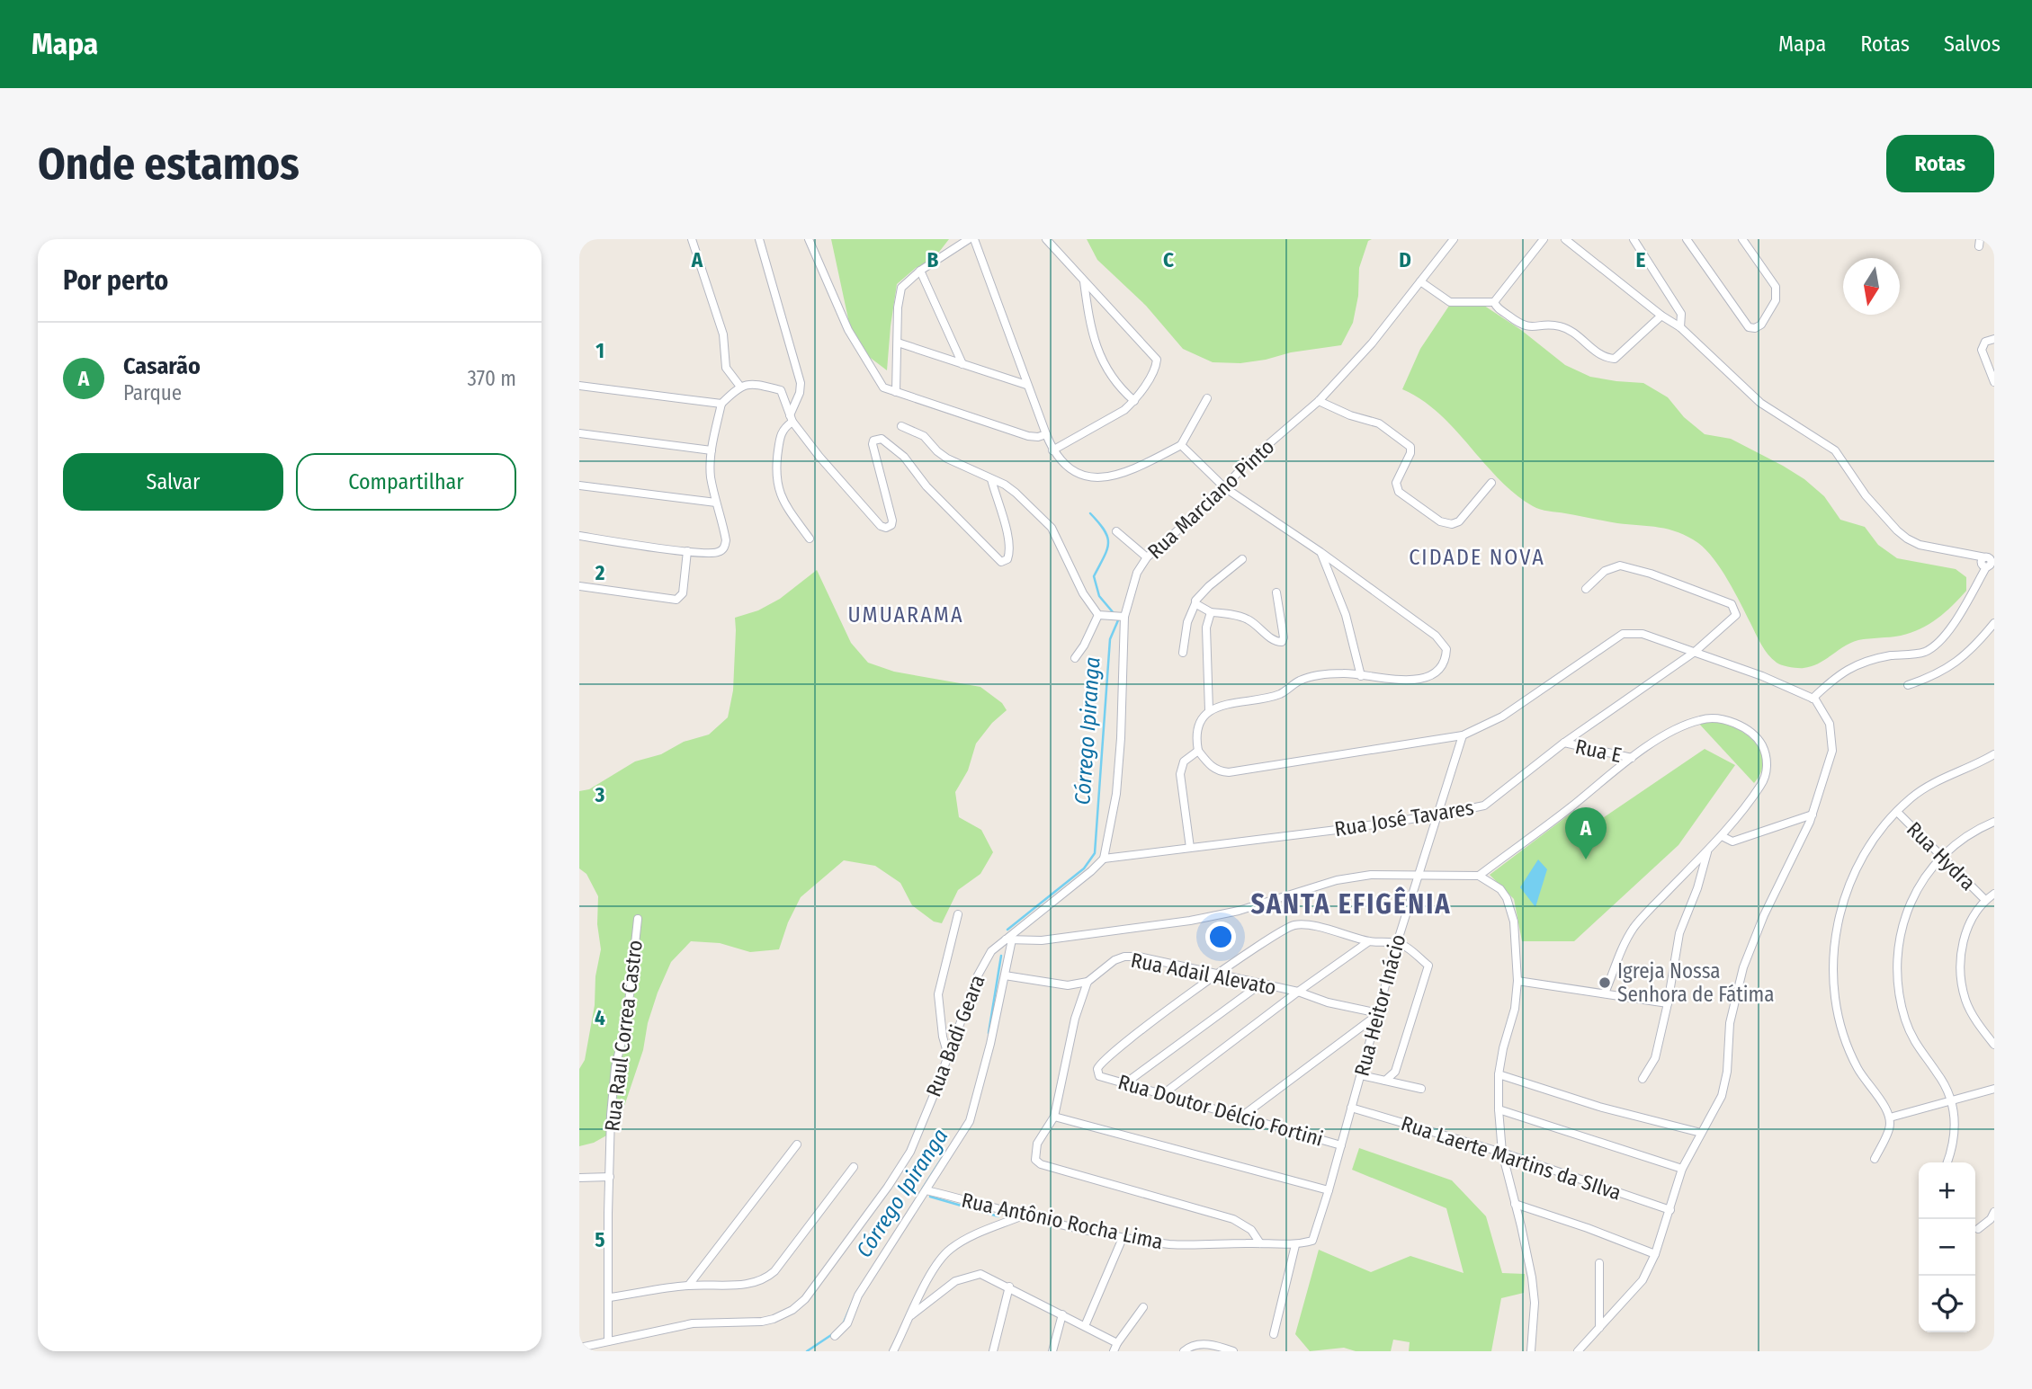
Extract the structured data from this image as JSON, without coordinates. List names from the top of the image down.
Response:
{
  "streets": {
    "street": [
      "Rua Marciano Pinto",
      "Rua E",
      "Rua José Tavares",
      "Rua Hydra",
      "Rua Adail Alevato",
      "Rua Heitor Inácio",
      "Rua Raul Correa Castro",
      "Rua Badi Geara",
      "Rua Doutor Délcio Fortini",
      "Rua Laerte Martins da SIlva",
      "Rua Antônio Rocha Lima"
    ]
  },
  "crossings": [
    ["Rua Marciano Pinto", "Rua José Tavares"],
    ["Rua Marciano Pinto", "Rua Badi Geara"],
    ["Rua E", "Rua José Tavares"],
    ["Rua José Tavares", "Rua Heitor Inácio"],
    ["Rua José Tavares", "Rua Badi Geara"],
    ["Rua Adail Alevato", "Rua Heitor Inácio"],
    ["Rua Adail Alevato", "Rua Doutor Délcio Fortini"],
    ["Rua Heitor Inácio", "Rua Doutor Délcio Fortini"],
    ["Rua Heitor Inácio", "Rua Laerte Martins da SIlva"],
    ["Rua Heitor Inácio", "Rua Antônio Rocha Lima"],
    ["Rua Raul Correa Castro", "Rua Badi Geara"]
  ],
  "districts": ["CIDADE NOVA", "UMUARAMA", "SANTA EFIGÊNIA"],
  "water": ["Córrego Ipiranga"],
  "places": ["Igreja Nossa Senhora de Fátima"],
  "north": "bottom",
  "page": {
    "header": "Mapa",
    "nav": ["Mapa", "Rotas", "Salvos"],
    "buttons": [
      "Rotas",
      ["Salvar", "Compartilhar"]
    ],
    "title": "Onde estamos",
    "heading": "Por perto",
    "list": [
      {
        "mark": "A",
        "name": "Casarão",
        "note": "Parque",
        "value": "370 m"
      }
    ],
    "pins": "A",
    "map_buttons": ["+", "−"]
  },
  "grid": {
    "columns": [
      "A",
      "B",
      "C",
      "D",
      "E"
    ],
    "rows": [
      "1",
      "2",
      "3",
      "4",
      "5"
    ]
  }
}
